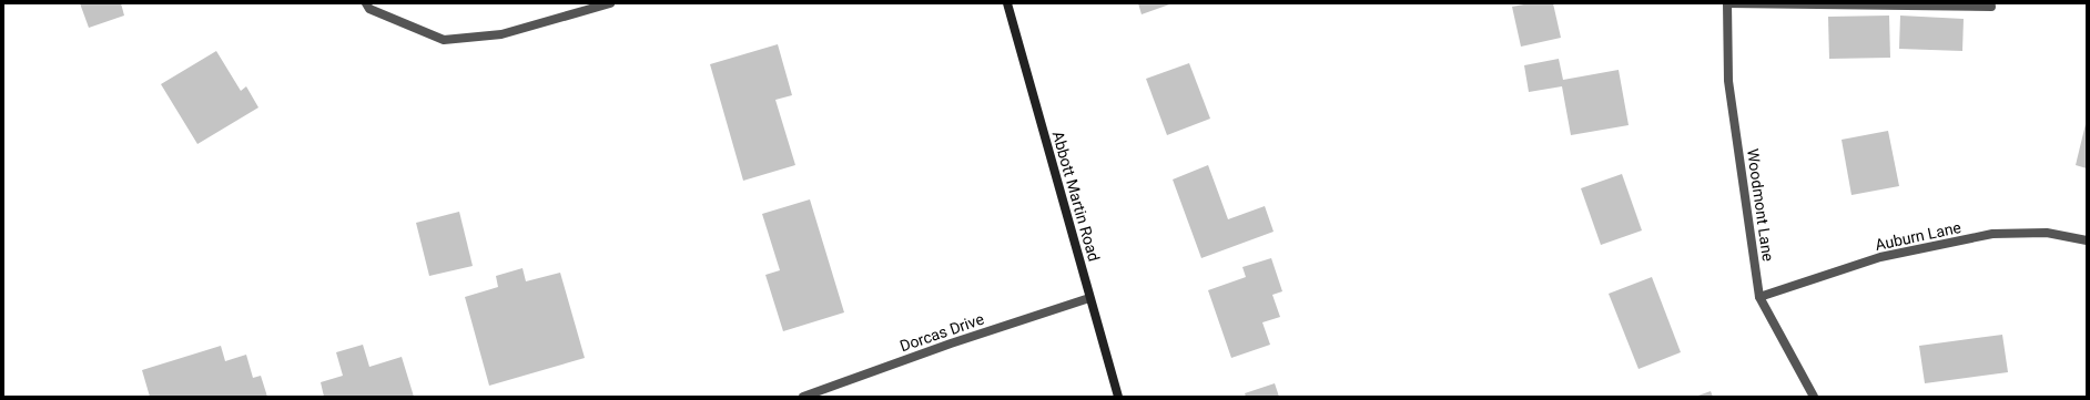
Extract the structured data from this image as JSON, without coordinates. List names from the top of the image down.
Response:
{
  "streets": {
    "main road": ["Abbott Martin Road"],
    "street": ["Woodmont Lane", "Auburn Lane", "Dorcas Drive"]
  },
  "crossings": [
    ["Abbott Martin Road", "Dorcas Drive"],
    ["Woodmont Lane", "Auburn Lane"]
  ]
}
